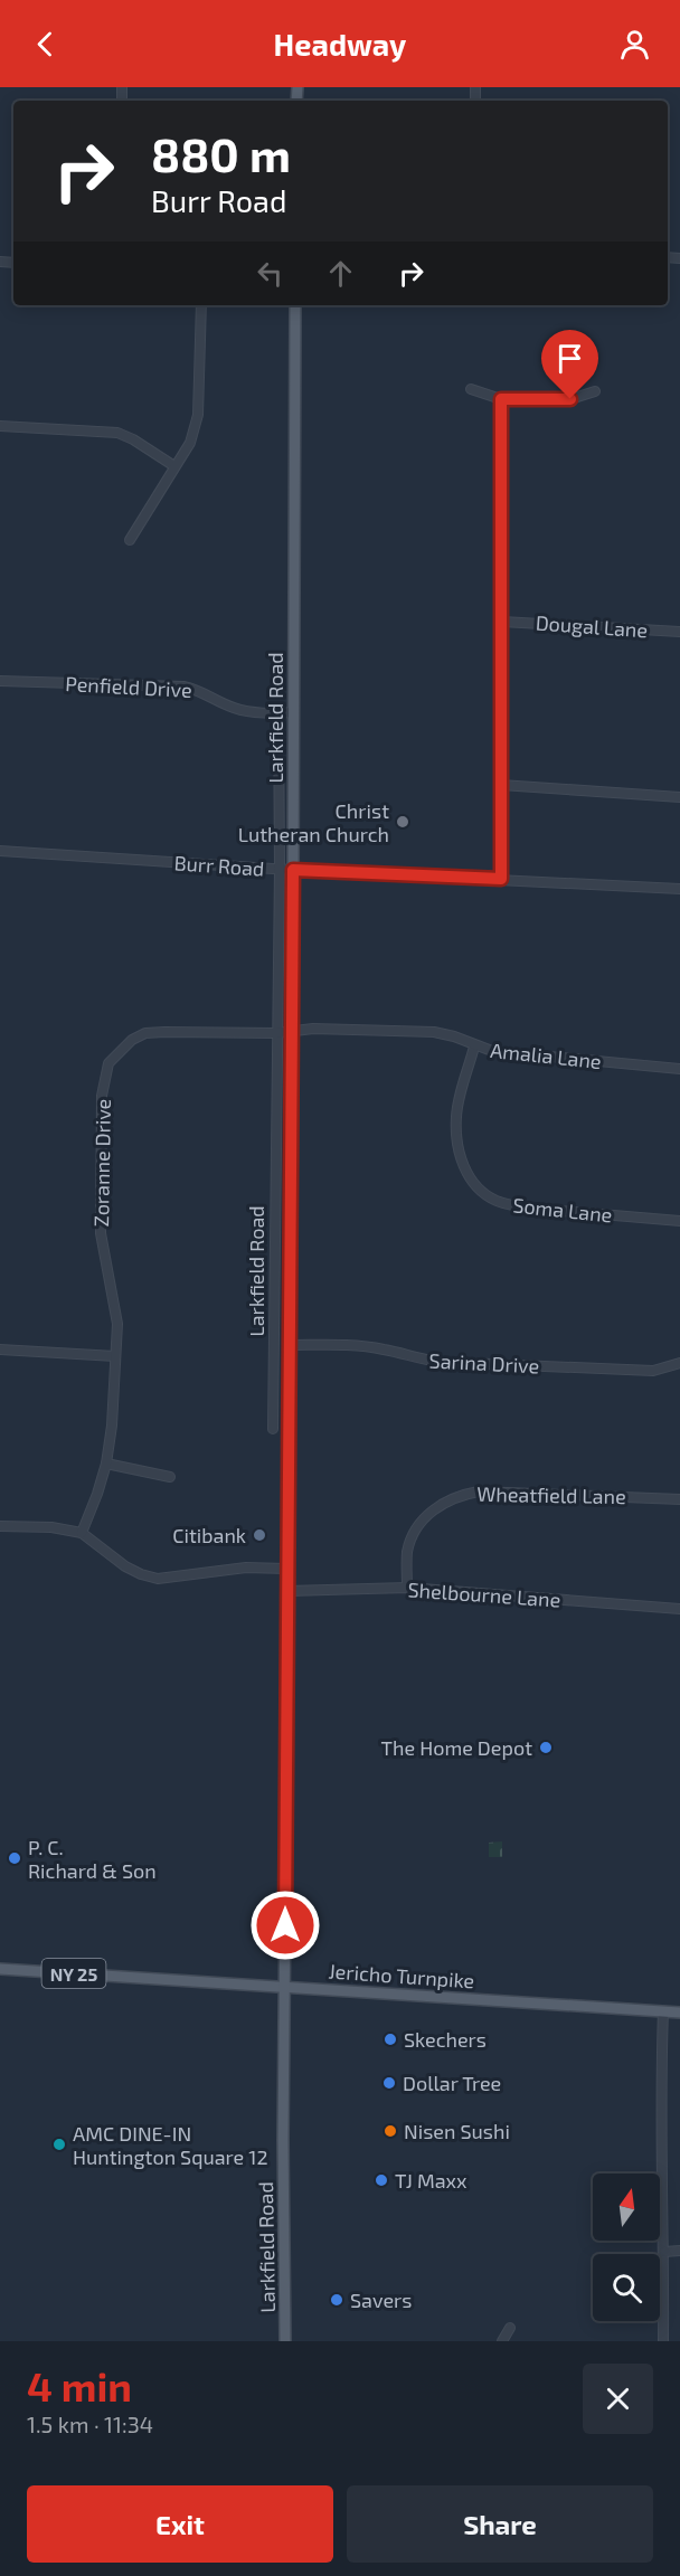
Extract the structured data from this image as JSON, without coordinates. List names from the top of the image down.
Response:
{
  "streets": {
    "main road": ["Larkfield Road", "NY 25", "Jericho Turnpike"],
    "street": [
      "Dougal Lane",
      "Penfield Drive",
      "Burr Road",
      "Amalia Lane",
      "Zoranne Drive",
      "Soma Lane",
      "Sarina Drive",
      "Wheatfield Lane",
      "Shelbourne Lane"
    ]
  },
  "crossings": [
    ["Penfield Drive", "Larkfield Road"],
    ["Larkfield Road", "Burr Road"],
    ["Larkfield Road", "Amalia Lane"],
    ["Larkfield Road", "Zoranne Drive"],
    ["Larkfield Road", "Sarina Drive"],
    ["Larkfield Road", "Shelbourne Lane"],
    ["Larkfield Road", "Jericho Turnpike"],
    ["Amalia Lane", "Zoranne Drive"],
    ["Amalia Lane", "Soma Lane"],
    ["Wheatfield Lane", "Shelbourne Lane"]
  ],
  "places": [
    "Christ Lutheran Church",
    "Citibank",
    "The Home Depot",
    "P. C. Richard & Son",
    "Skechers",
    "Dollar Tree",
    "Nisen Sushi",
    "AMC DINE-IN Huntington Square 12",
    "TJ Maxx",
    "Savers"
  ],
  "north": "top",
  "page": {
    "header": "Headway",
    "turn": ["880 m", "Burr Road"],
    "heading": ["4 min", "1.5 km · 11:34"],
    "buttons": ["Exit", "Share"]
  }
}
